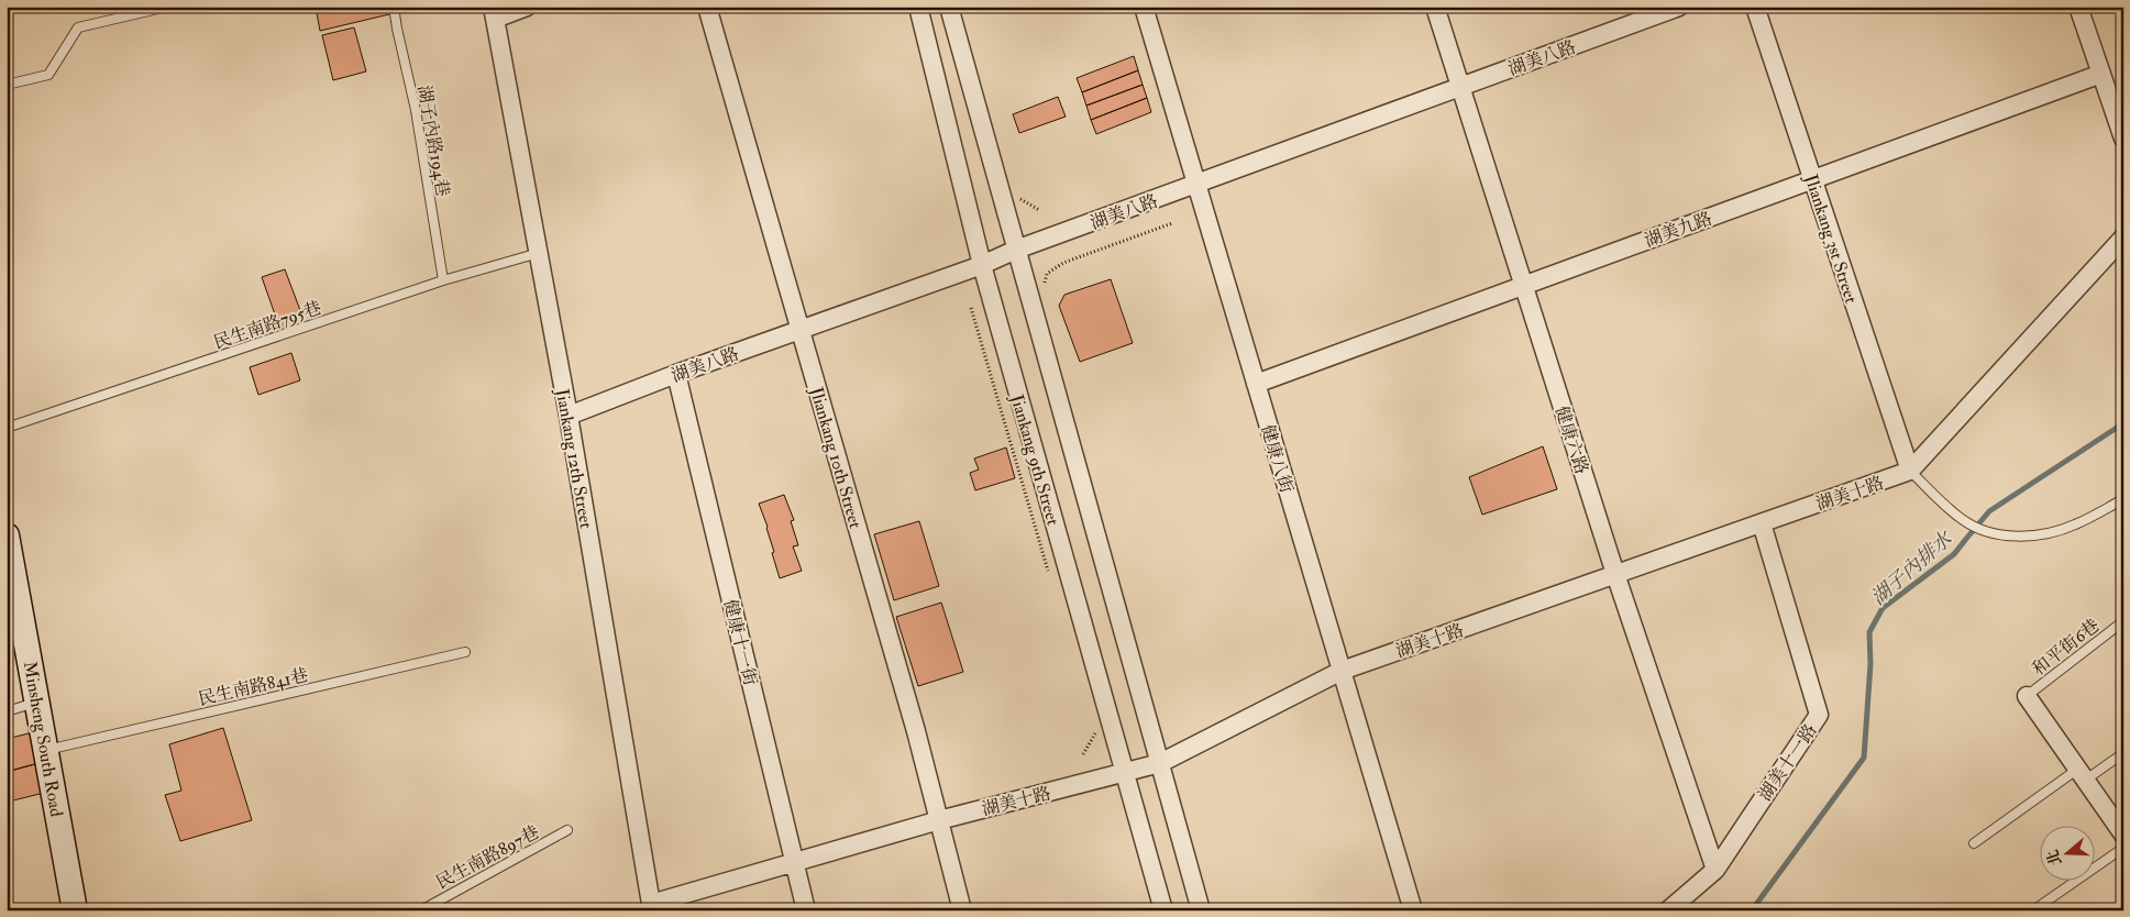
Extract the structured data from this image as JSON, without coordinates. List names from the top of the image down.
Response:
{
  "streets": {
    "main road": ["Minsheng South Road"],
    "street": [
      "湖美八路",
      "湖美九路",
      "Jliankang 3st Street",
      "健康六路",
      "Jliankang 10th Street",
      "Jiankang 12th Street",
      "健康八街",
      "Jiankang 9th Street",
      "湖美十路",
      "健康十一街",
      "湖美十一路"
    ],
    "lane": [
      "湖子內路194巷",
      "民生南路795巷",
      "和平街6巷",
      "民生南路841巷",
      "民生南路897巷"
    ]
  },
  "crossings": [
    ["湖美八路", "健康六路"],
    ["湖美八路", "Jliankang 10th Street"],
    ["湖美八路", "Jiankang 12th Street"],
    ["湖美八路", "健康八街"],
    ["湖美八路", "Jiankang 9th Street"],
    ["湖美八路", "健康十一街"],
    ["湖子內路194巷", "民生南路795巷"],
    ["湖美九路", "Jliankang 3st Street"],
    ["湖美九路", "健康六路"],
    ["湖美九路", "健康八街"],
    ["Jliankang 3st Street", "湖美十路"],
    ["民生南路795巷", "Jiankang 12th Street"],
    ["健康六路", "湖美十路"],
    ["健康六路", "湖美十一路"],
    ["Jliankang 10th Street", "湖美十路"],
    ["Jiankang 12th Street", "湖美十路"],
    ["健康八街", "湖美十路"],
    ["Jiankang 9th Street", "湖美十路"],
    ["湖美十路", "健康十一街"],
    ["湖美十路", "湖美十一路"],
    ["民生南路841巷", "Minsheng South Road"]
  ],
  "water": ["湖子內排水"],
  "north": "left"
}
